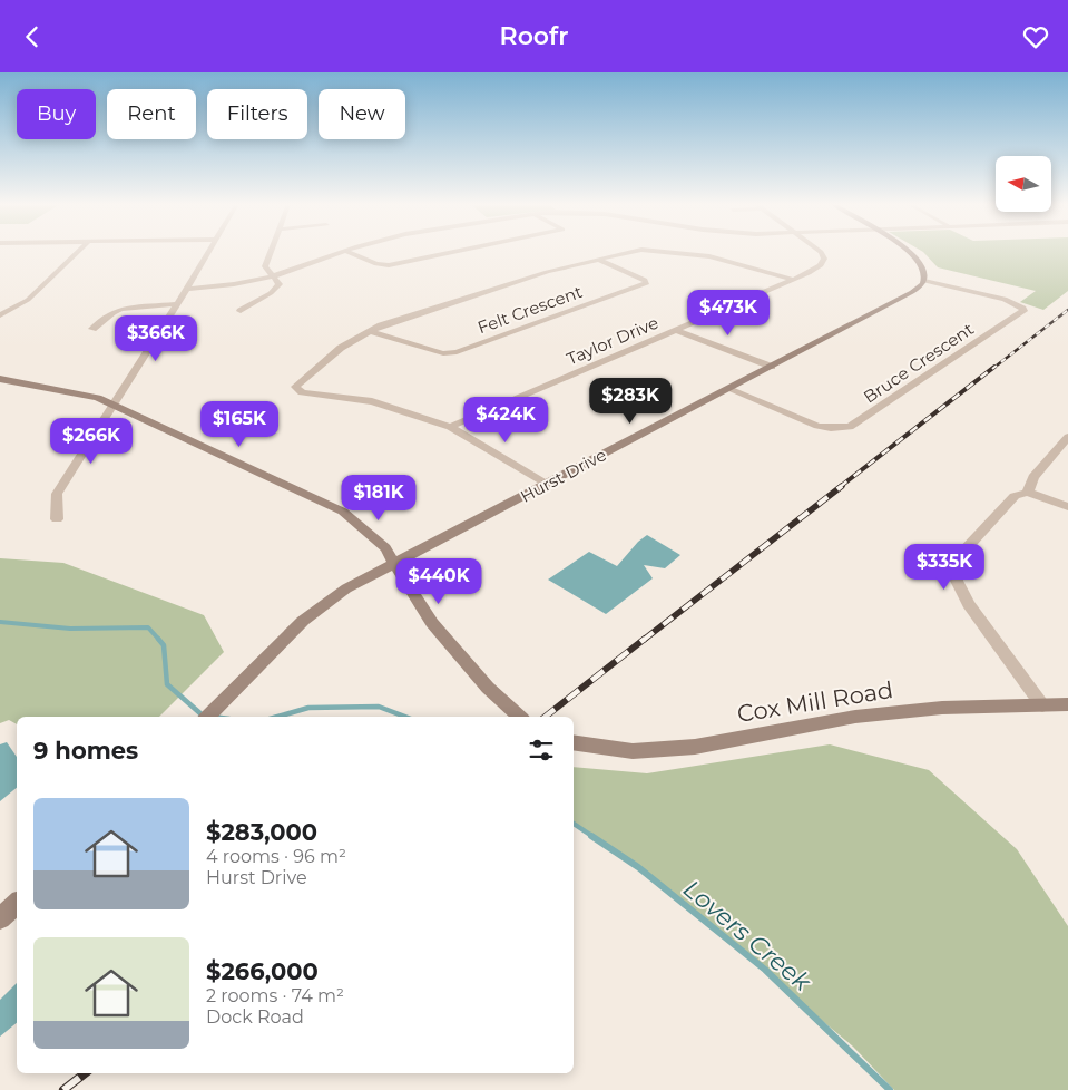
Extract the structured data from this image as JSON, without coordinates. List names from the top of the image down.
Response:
{
  "streets": {
    "street": [
      "Felt Crescent",
      "Taylor Drive",
      "Bruce Crescent",
      "Hurst Drive",
      "Cox Mill Road"
    ]
  },
  "crossings": [
    ["Bruce Crescent", "Hurst Drive"]
  ],
  "water": ["Lovers Creek"],
  "north": "left",
  "page": {
    "header": "Roofr",
    "chip": [
      "Buy",
      "Rent",
      "Filters",
      "New"
    ],
    "price": [
      "$473K",
      "$366K",
      "$283K",
      "$424K",
      "$165K",
      "$266K",
      "$181K",
      "$335K",
      "$440K"
    ],
    "heading": "9 homes",
    "list": [
      {
        "name": "$283,000",
        "note": "4 rooms · 96 m² · Hurst Drive"
      },
      {
        "name": "$266,000",
        "note": "2 rooms · 74 m² · Dock Road"
      }
    ]
  }
}
